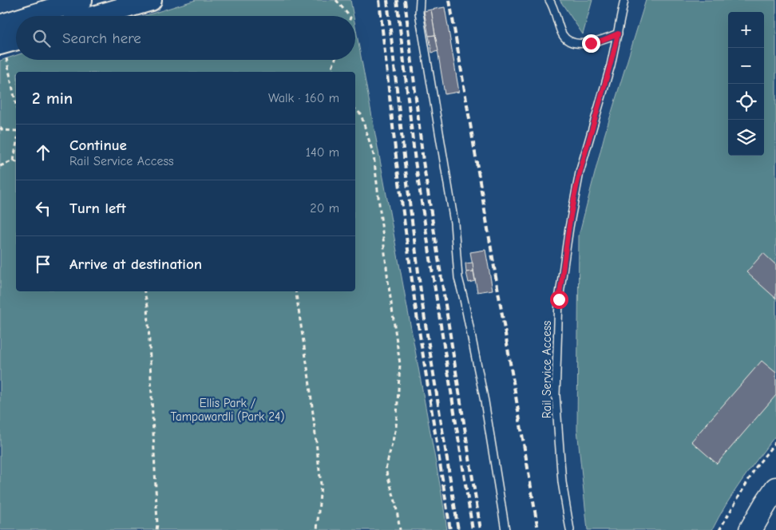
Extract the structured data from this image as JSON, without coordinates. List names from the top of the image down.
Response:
{
  "streets": {
    "lane": ["Rail Service Access"]
  },
  "parks": ["Ellis Park / Tampawardli (Park 24)"],
  "page": {
    "map_buttons": ["+", "−"],
    "search": "Search here",
    "heading": ["2 min", "Walk · 160 m"],
    "list": [
      ["Continue", "Rail Service Access", "140 m"],
      ["Turn left", "20 m"],
      "Arrive at destination"
    ]
  }
}
